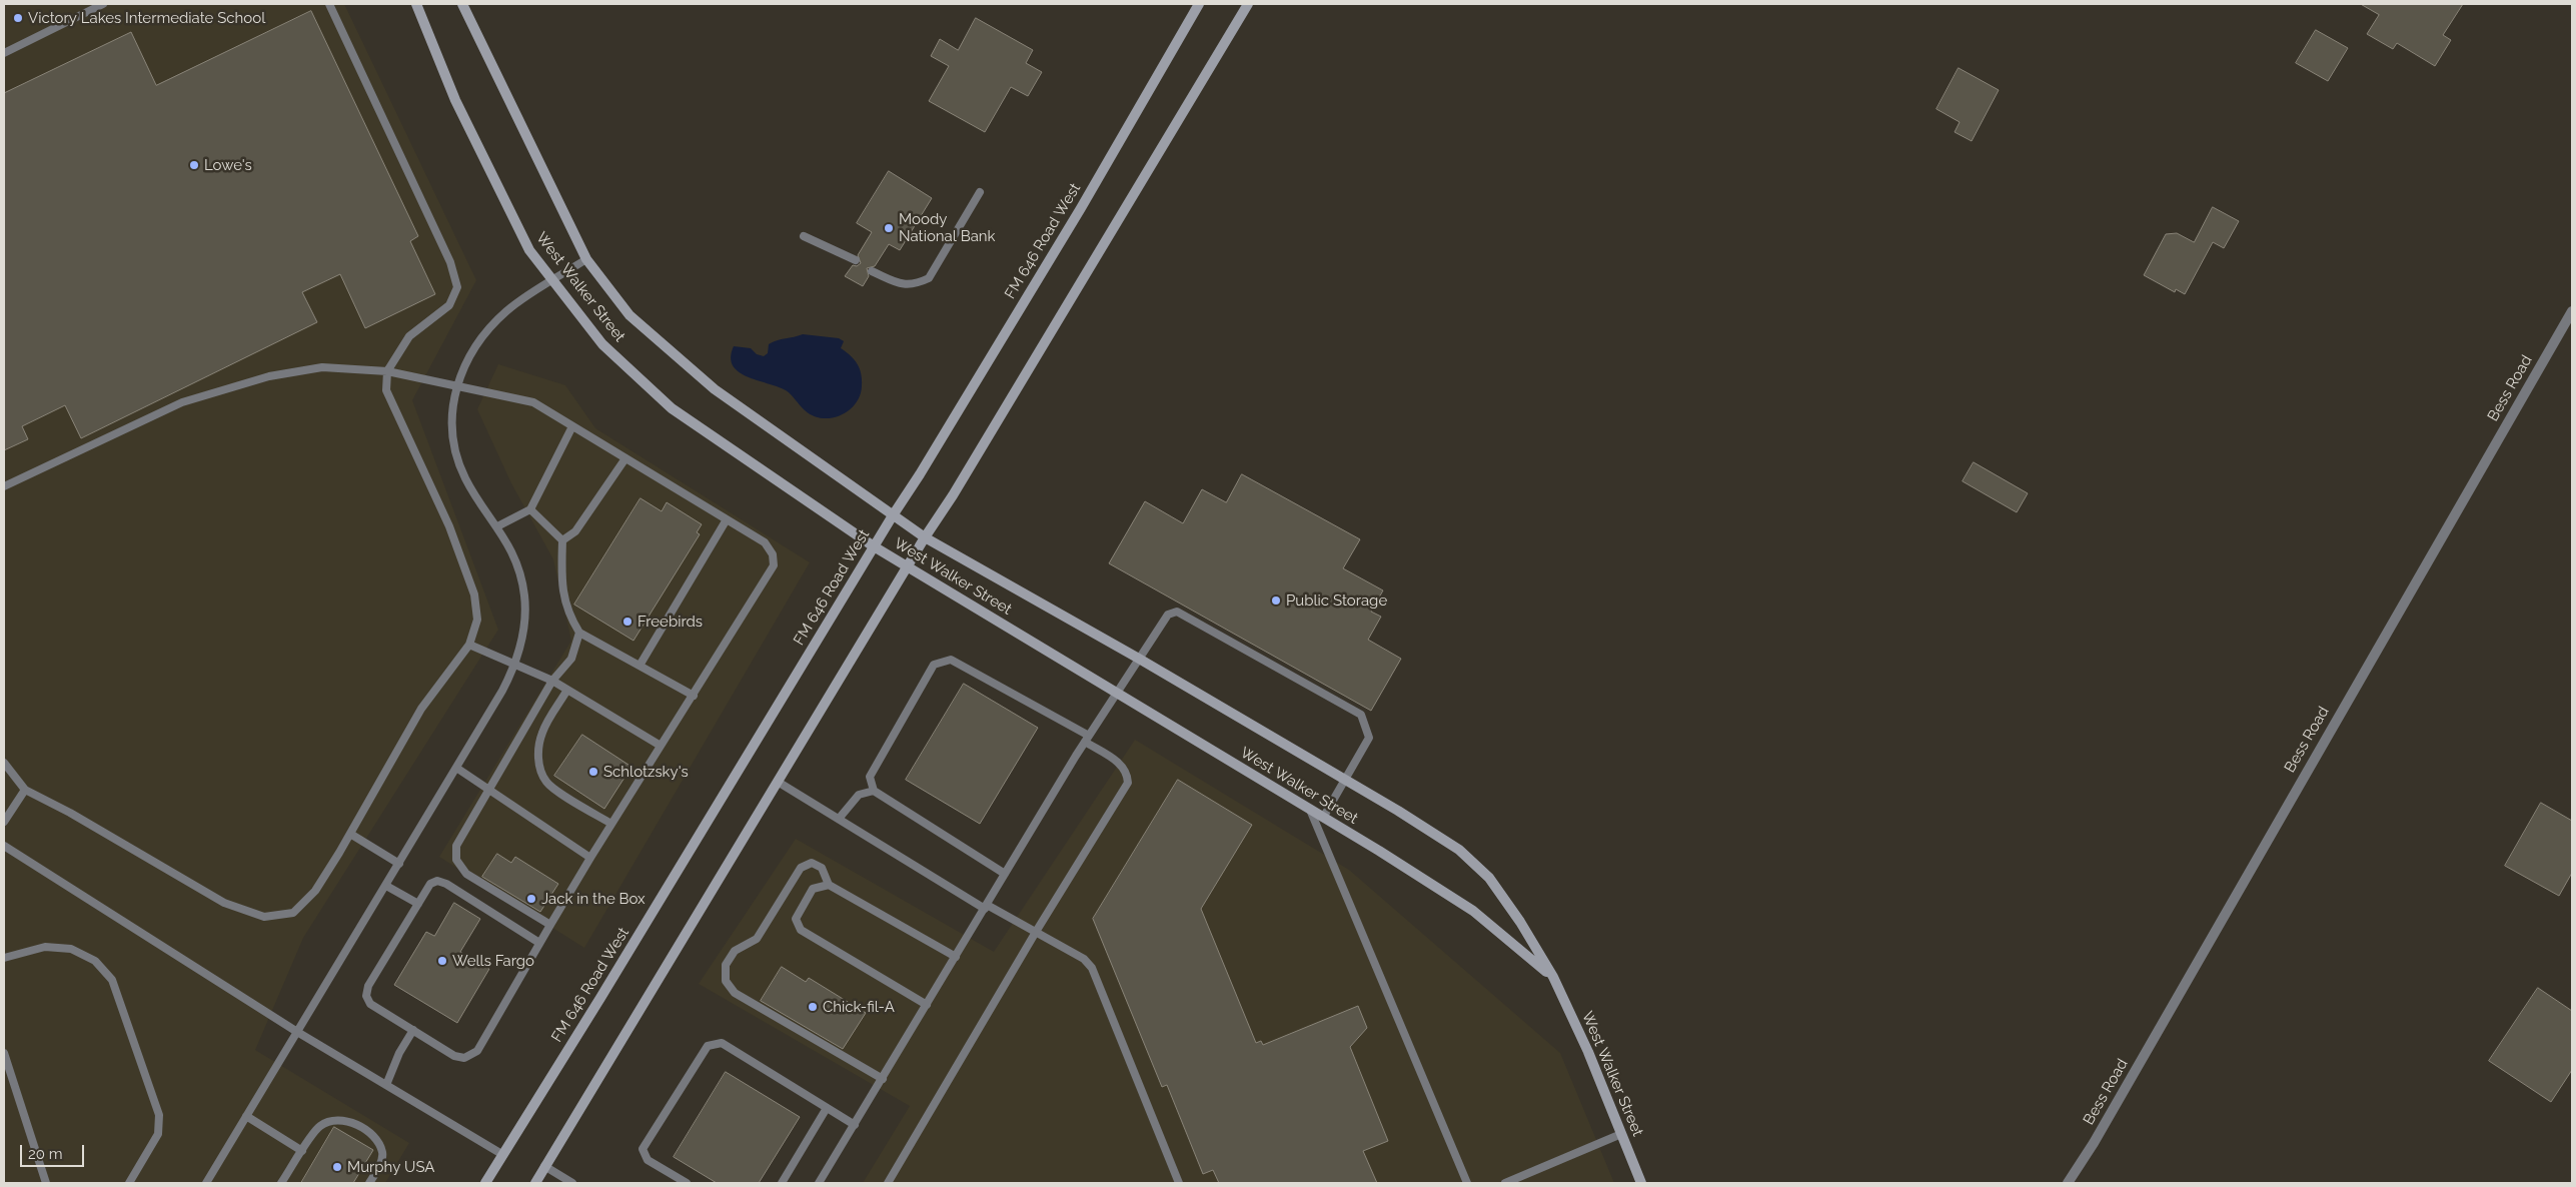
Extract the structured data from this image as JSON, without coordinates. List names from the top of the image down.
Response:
{
  "streets": {
    "street": ["FM 646 Road West", "West Walker Street", "Bess Road"]
  },
  "crossings": [
    ["FM 646 Road West", "West Walker Street"]
  ],
  "places": [
    "Victory Lakes Intermediate School",
    "Lowe's",
    "Moody National Bank",
    "Public Storage",
    "Freebirds",
    "Schlotzsky's",
    "Jack in the Box",
    "Wells Fargo",
    "Chick-fil-A",
    "Murphy USA"
  ],
  "scale_bar": "20 m"
}
